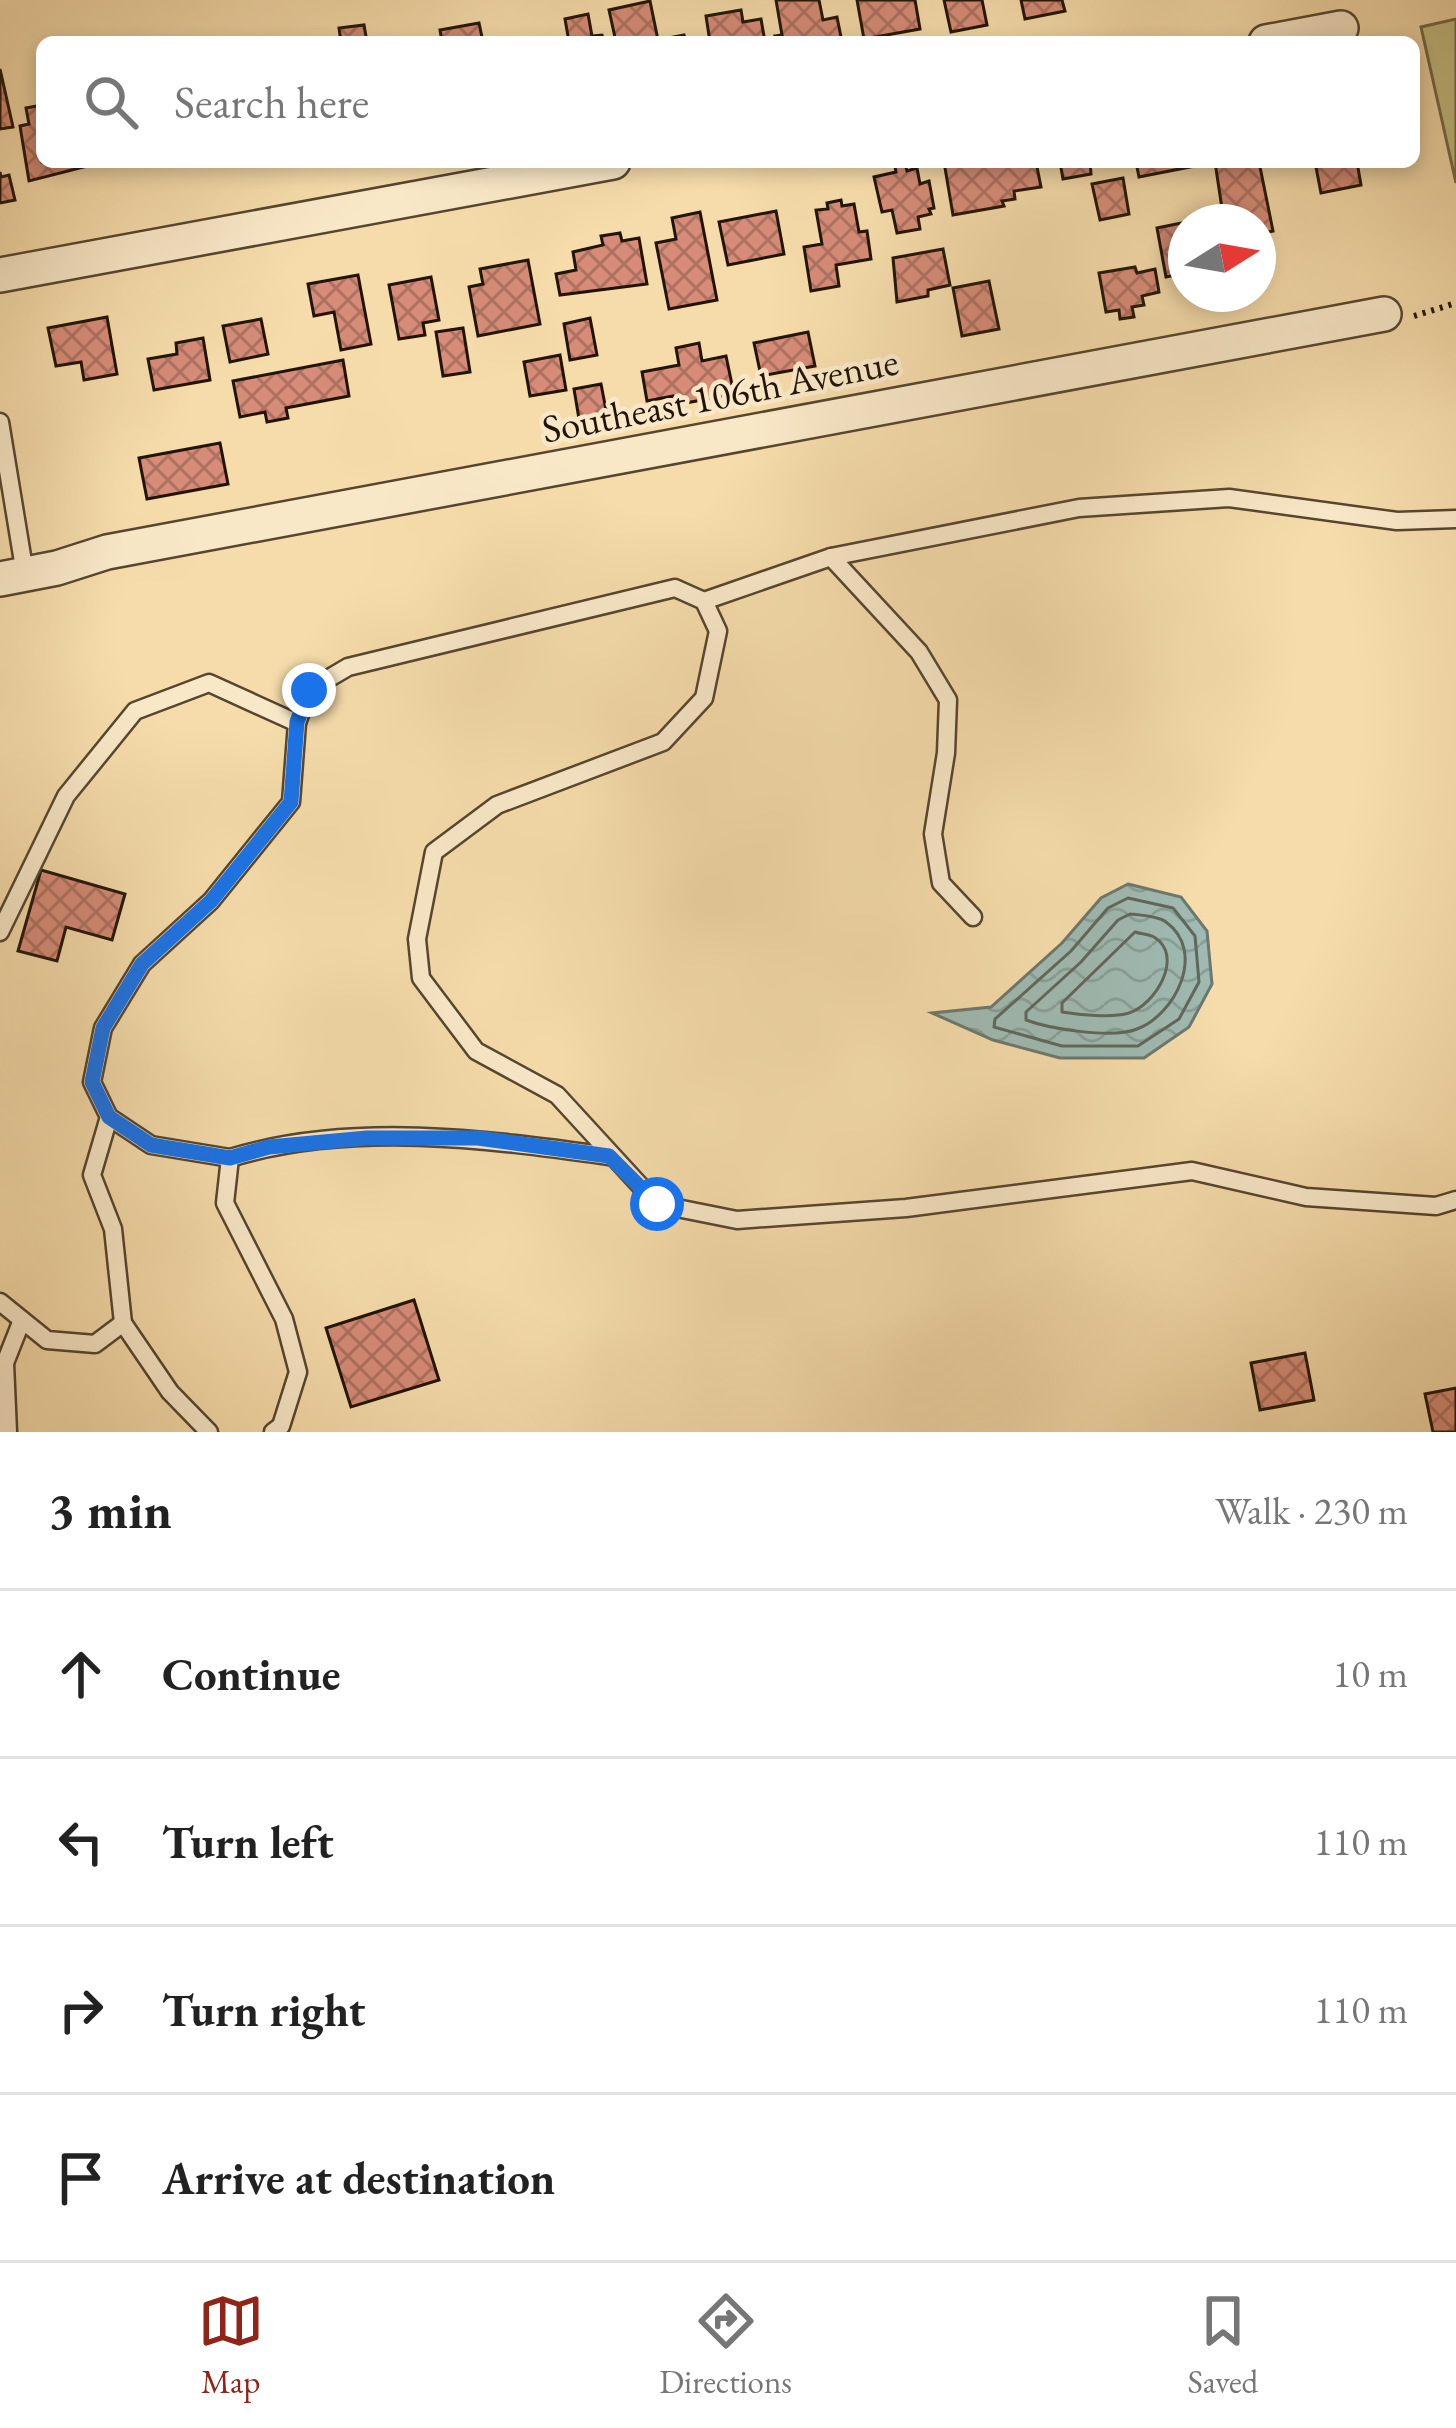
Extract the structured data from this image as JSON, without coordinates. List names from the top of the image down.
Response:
{
  "streets": {
    "street": ["Southeast 106th Avenue"]
  },
  "north": "right",
  "page": {
    "search": "Search here",
    "heading": ["3 min", "Walk · 230 m"],
    "list": [
      ["Continue", "10 m"],
      ["Turn left", "110 m"],
      ["Turn right", "110 m"],
      "Arrive at destination"
    ],
    "nav": ["Map", "Directions", "Saved"]
  }
}
